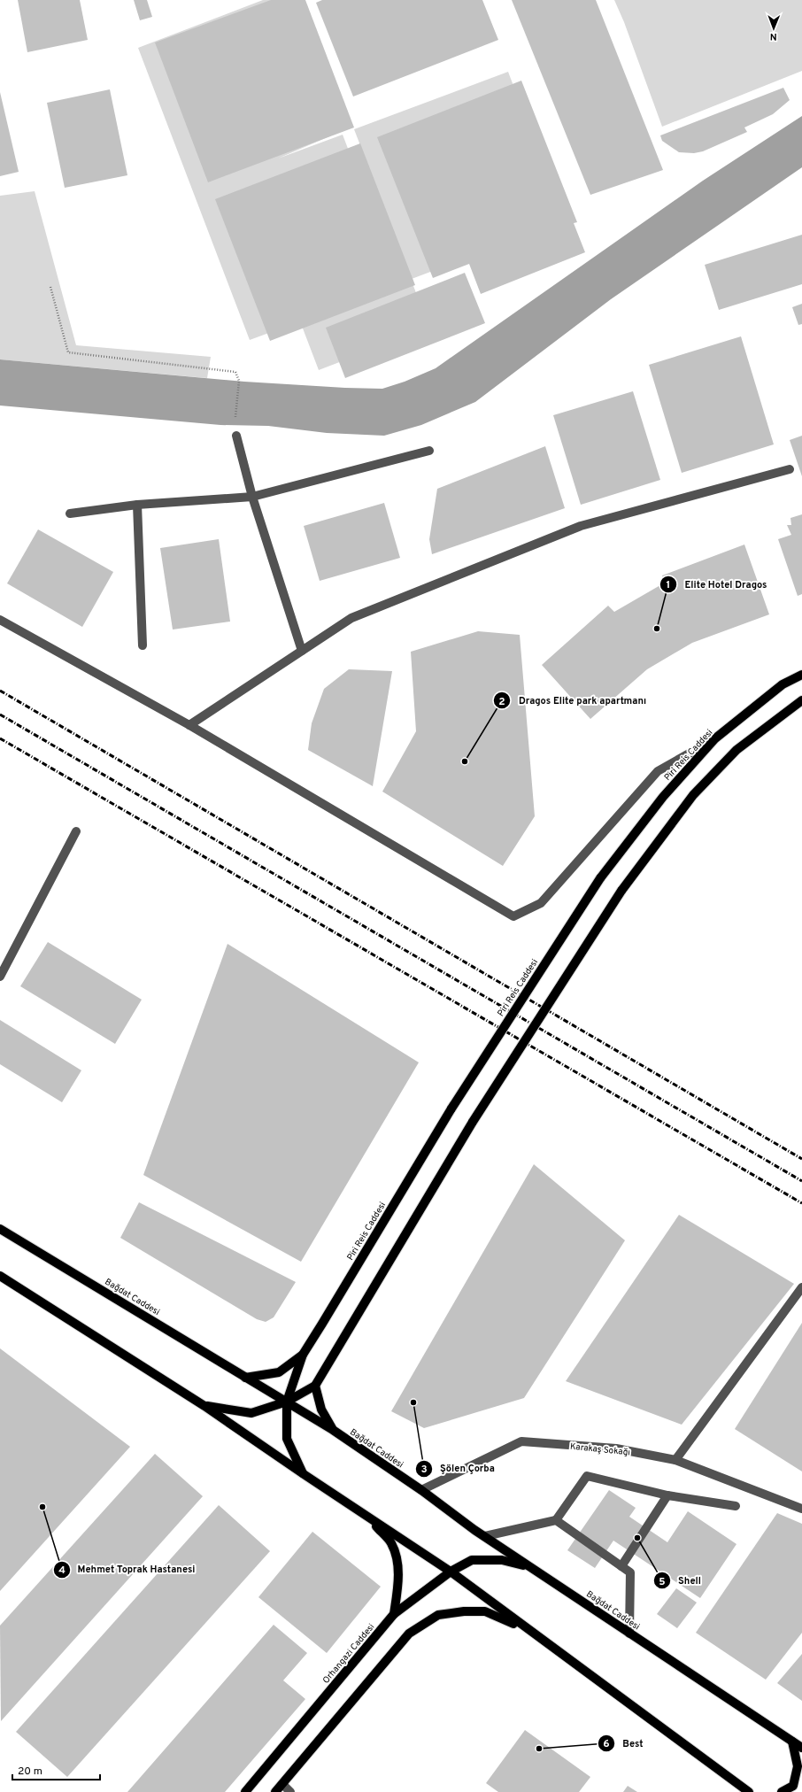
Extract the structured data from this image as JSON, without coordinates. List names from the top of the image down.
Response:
{
  "streets": {
    "main road": ["Piri Reis Caddesi", "Bağdat Caddesi", "Orhangazi Caddesi"],
    "street": ["Karakaş Sokağı"]
  },
  "crossings": [
    ["Bağdat Caddesi", "Karakaş Sokağı"],
    ["Bağdat Caddesi", "Orhangazi Caddesi"]
  ],
  "places": [
    "Elite Hotel Dragos",
    "Dragos Elite park apartmanı",
    "Şölen Çorba",
    "Mehmet Toprak Hastanesi",
    "Shell",
    "Best"
  ],
  "scale_bar": "20 m",
  "north": "bottom"
}
